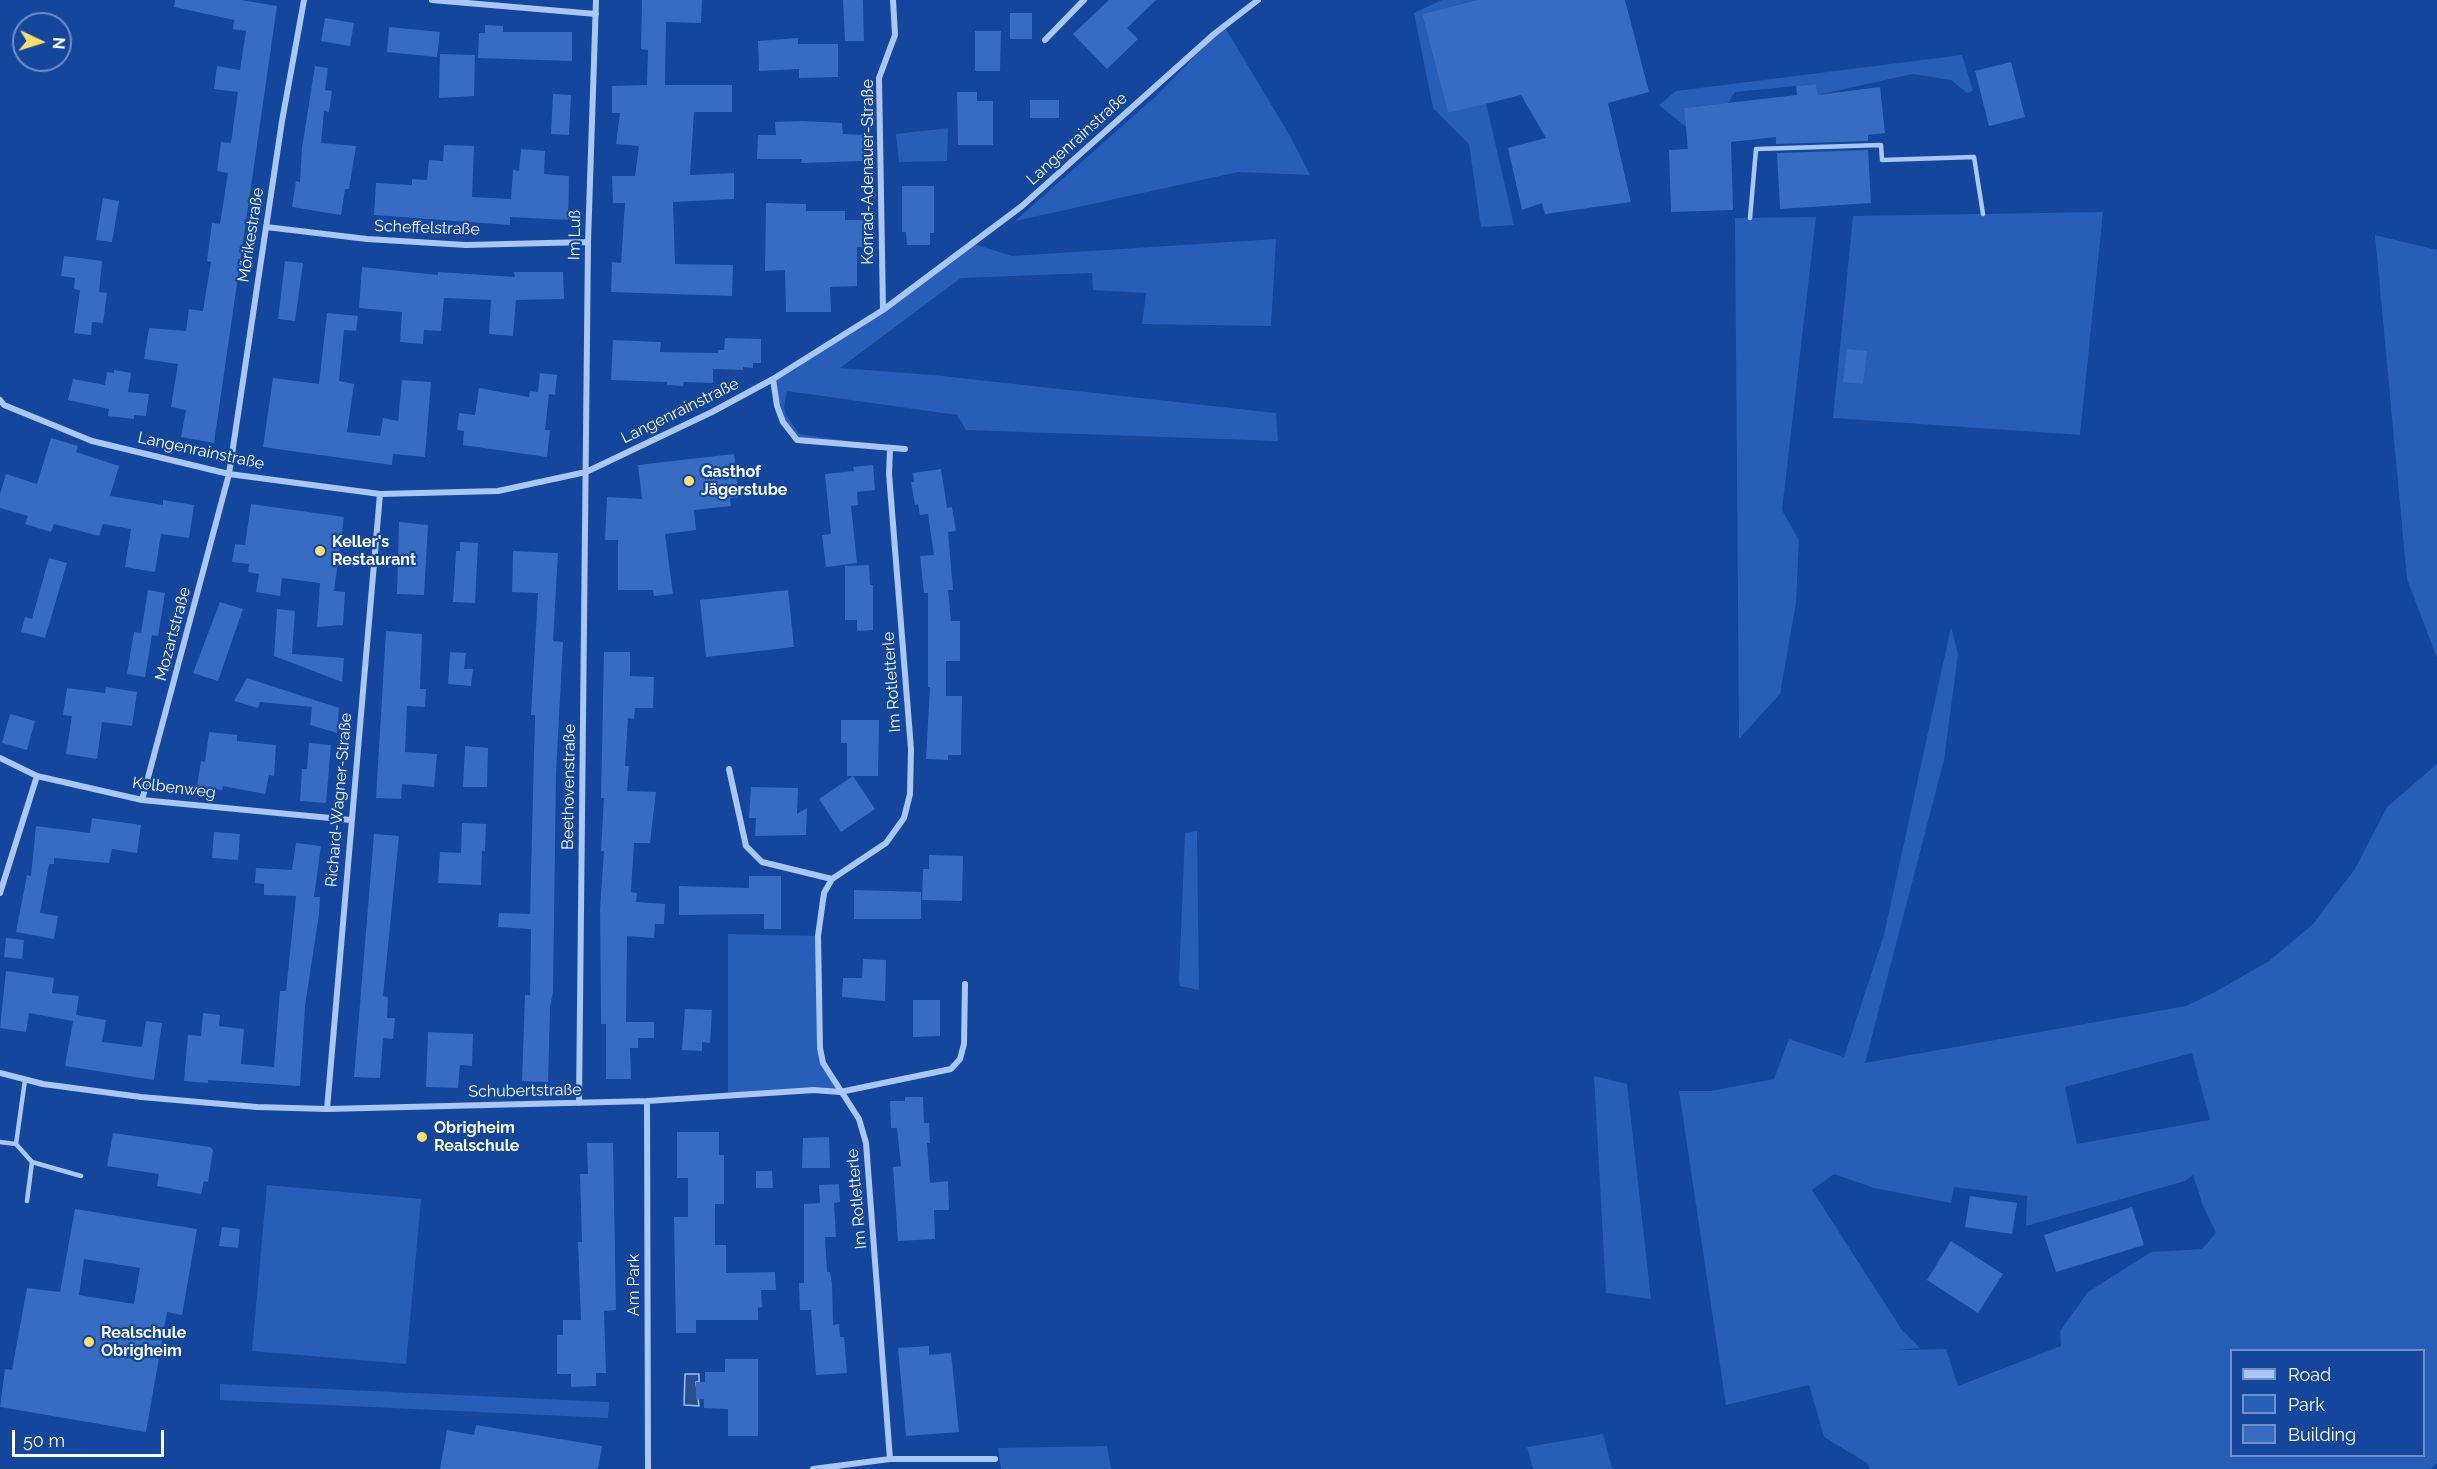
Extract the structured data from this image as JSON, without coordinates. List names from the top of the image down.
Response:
{
  "streets": {
    "street": [
      "Langenrainstraße",
      "Konrad-Adenauer-Straße",
      "Scheffelstraße",
      "Mörikestraße",
      "Im Luß",
      "Mozartstraße",
      "Im Rotletterle",
      "Beethovenstraße",
      "Kolbenweg",
      "Richard-Wagner-Straße",
      "Schubertstraße",
      "Am Park"
    ]
  },
  "crossings": [
    ["Langenrainstraße", "Konrad-Adenauer-Straße"],
    ["Langenrainstraße", "Mörikestraße"],
    ["Langenrainstraße", "Im Luß"],
    ["Langenrainstraße", "Mozartstraße"],
    ["Langenrainstraße", "Beethovenstraße"],
    ["Langenrainstraße", "Richard-Wagner-Straße"],
    ["Scheffelstraße", "Mörikestraße"],
    ["Scheffelstraße", "Im Luß"],
    ["Mörikestraße", "Mozartstraße"],
    ["Im Luß", "Beethovenstraße"],
    ["Mozartstraße", "Kolbenweg"],
    ["Im Rotletterle", "Schubertstraße"],
    ["Beethovenstraße", "Schubertstraße"],
    ["Kolbenweg", "Richard-Wagner-Straße"],
    ["Richard-Wagner-Straße", "Schubertstraße"],
    ["Schubertstraße", "Am Park"]
  ],
  "places": [
    "Gasthof Jägerstube",
    "Keller's Restaurant",
    "Obrigheim Realschule",
    "Realschule Obrigheim"
  ],
  "legend": ["Road", "Park", "Building"],
  "scale_bar": "50 m",
  "north": "right"
}
